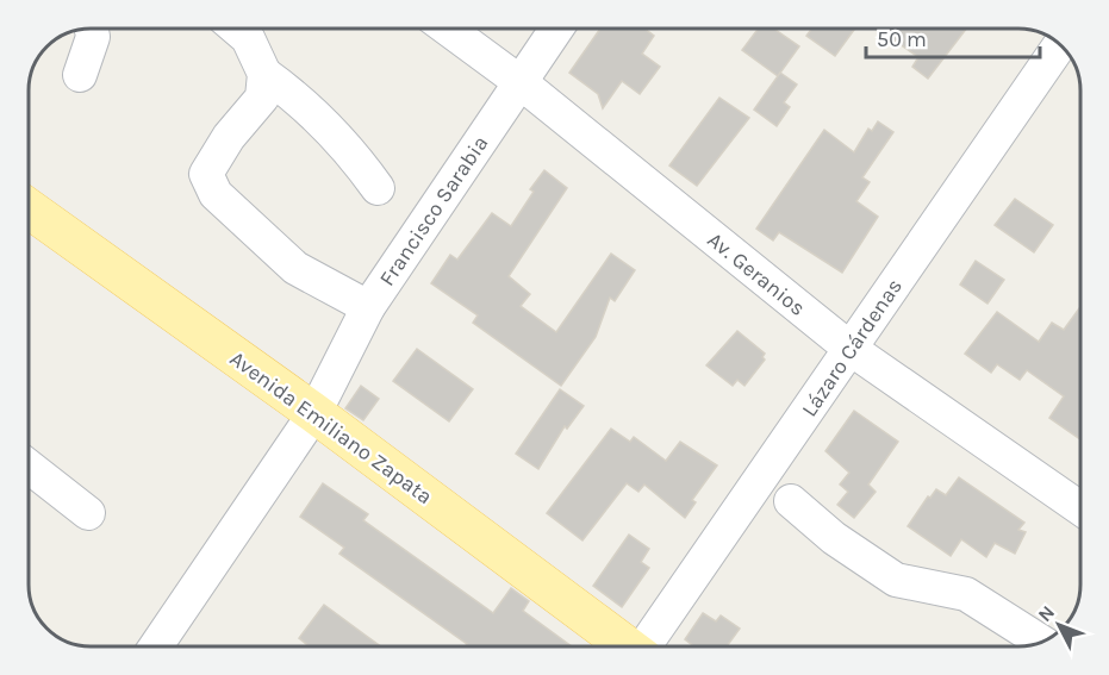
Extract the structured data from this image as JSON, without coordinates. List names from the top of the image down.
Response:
{
  "streets": {
    "main road": ["Avenida Emiliano Zapata"],
    "street": ["Francisco Sarabia", "Av. Geranios", "Lázaro Cárdenas"]
  },
  "crossings": [
    ["Francisco Sarabia", "Av. Geranios"],
    ["Francisco Sarabia", "Avenida Emiliano Zapata"],
    ["Av. Geranios", "Lázaro Cárdenas"]
  ],
  "scale_bar": "50 m",
  "north": "top left"
}
